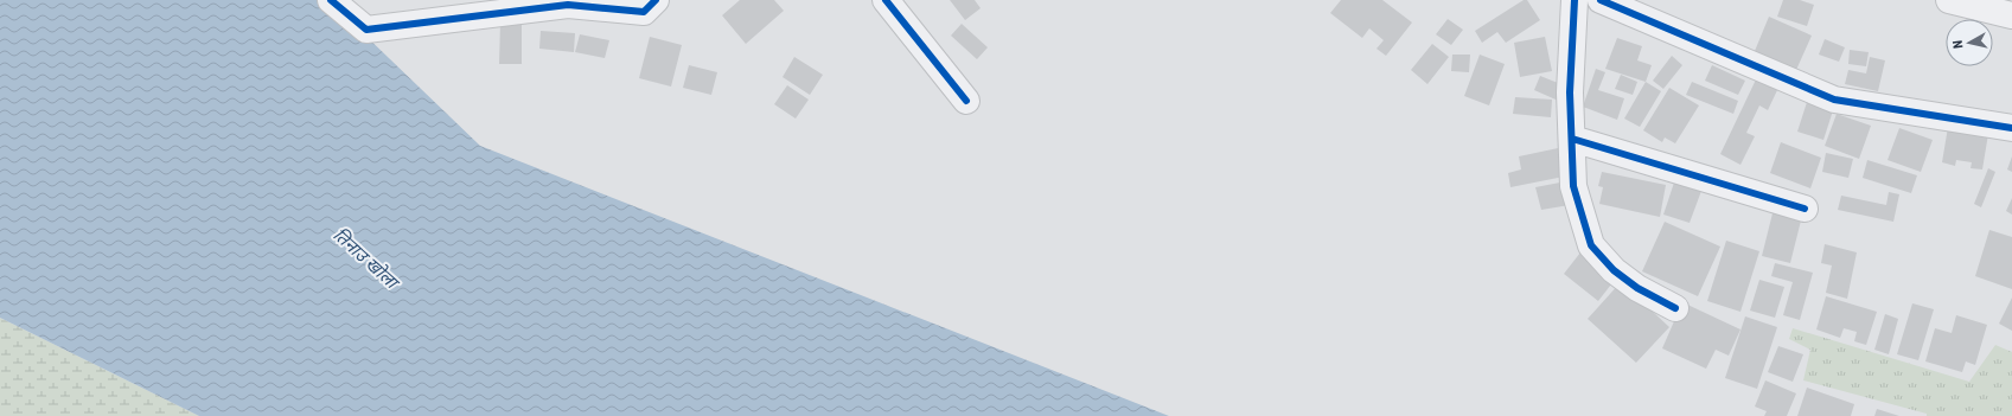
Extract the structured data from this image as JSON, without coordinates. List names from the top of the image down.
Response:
{
  "water": ["तिनाउ खोला"],
  "north": "left"
}
